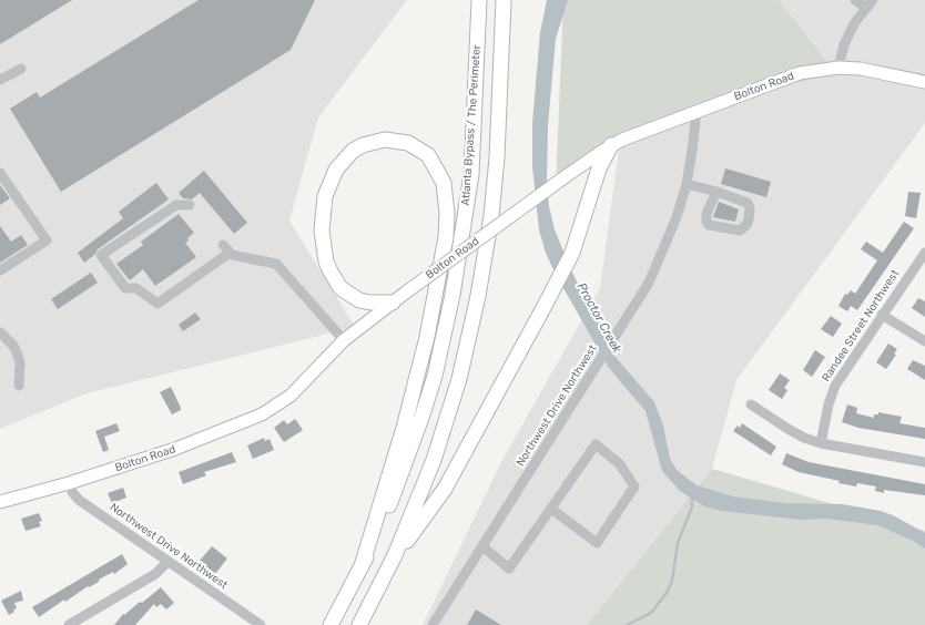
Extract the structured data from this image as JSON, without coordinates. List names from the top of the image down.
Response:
{
  "streets": {
    "highway": ["Atlanta Bypass / The Perimeter"],
    "main road": ["Bolton Road"],
    "street": ["Randee Street Northwest", "Northwest Drive Northwest"]
  },
  "crossings": [
    ["Bolton Road", "Northwest Drive Northwest"]
  ],
  "water": ["Proctor Creek"]
}
